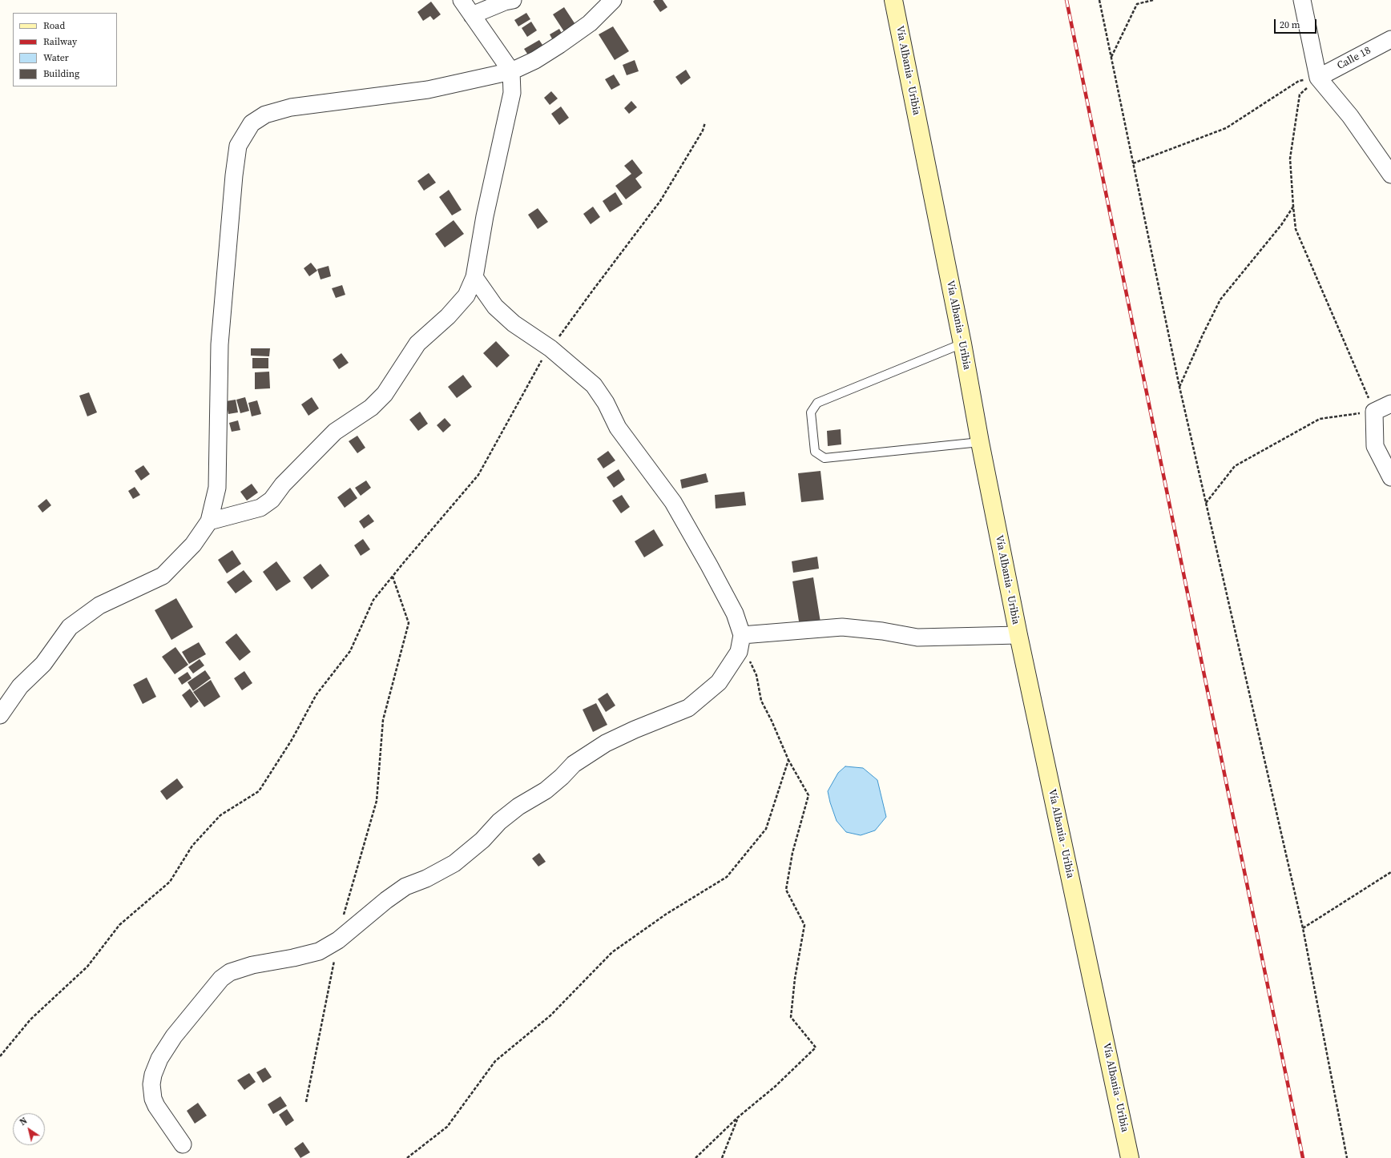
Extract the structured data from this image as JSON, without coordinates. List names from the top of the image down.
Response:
{
  "streets": {
    "main road": ["Vía Albania - Uribia"],
    "street": ["Calle 18"]
  },
  "legend": [
    "Road",
    "Railway",
    "Water",
    "Building"
  ],
  "scale_bar": "20 m",
  "north": "top left"
}
